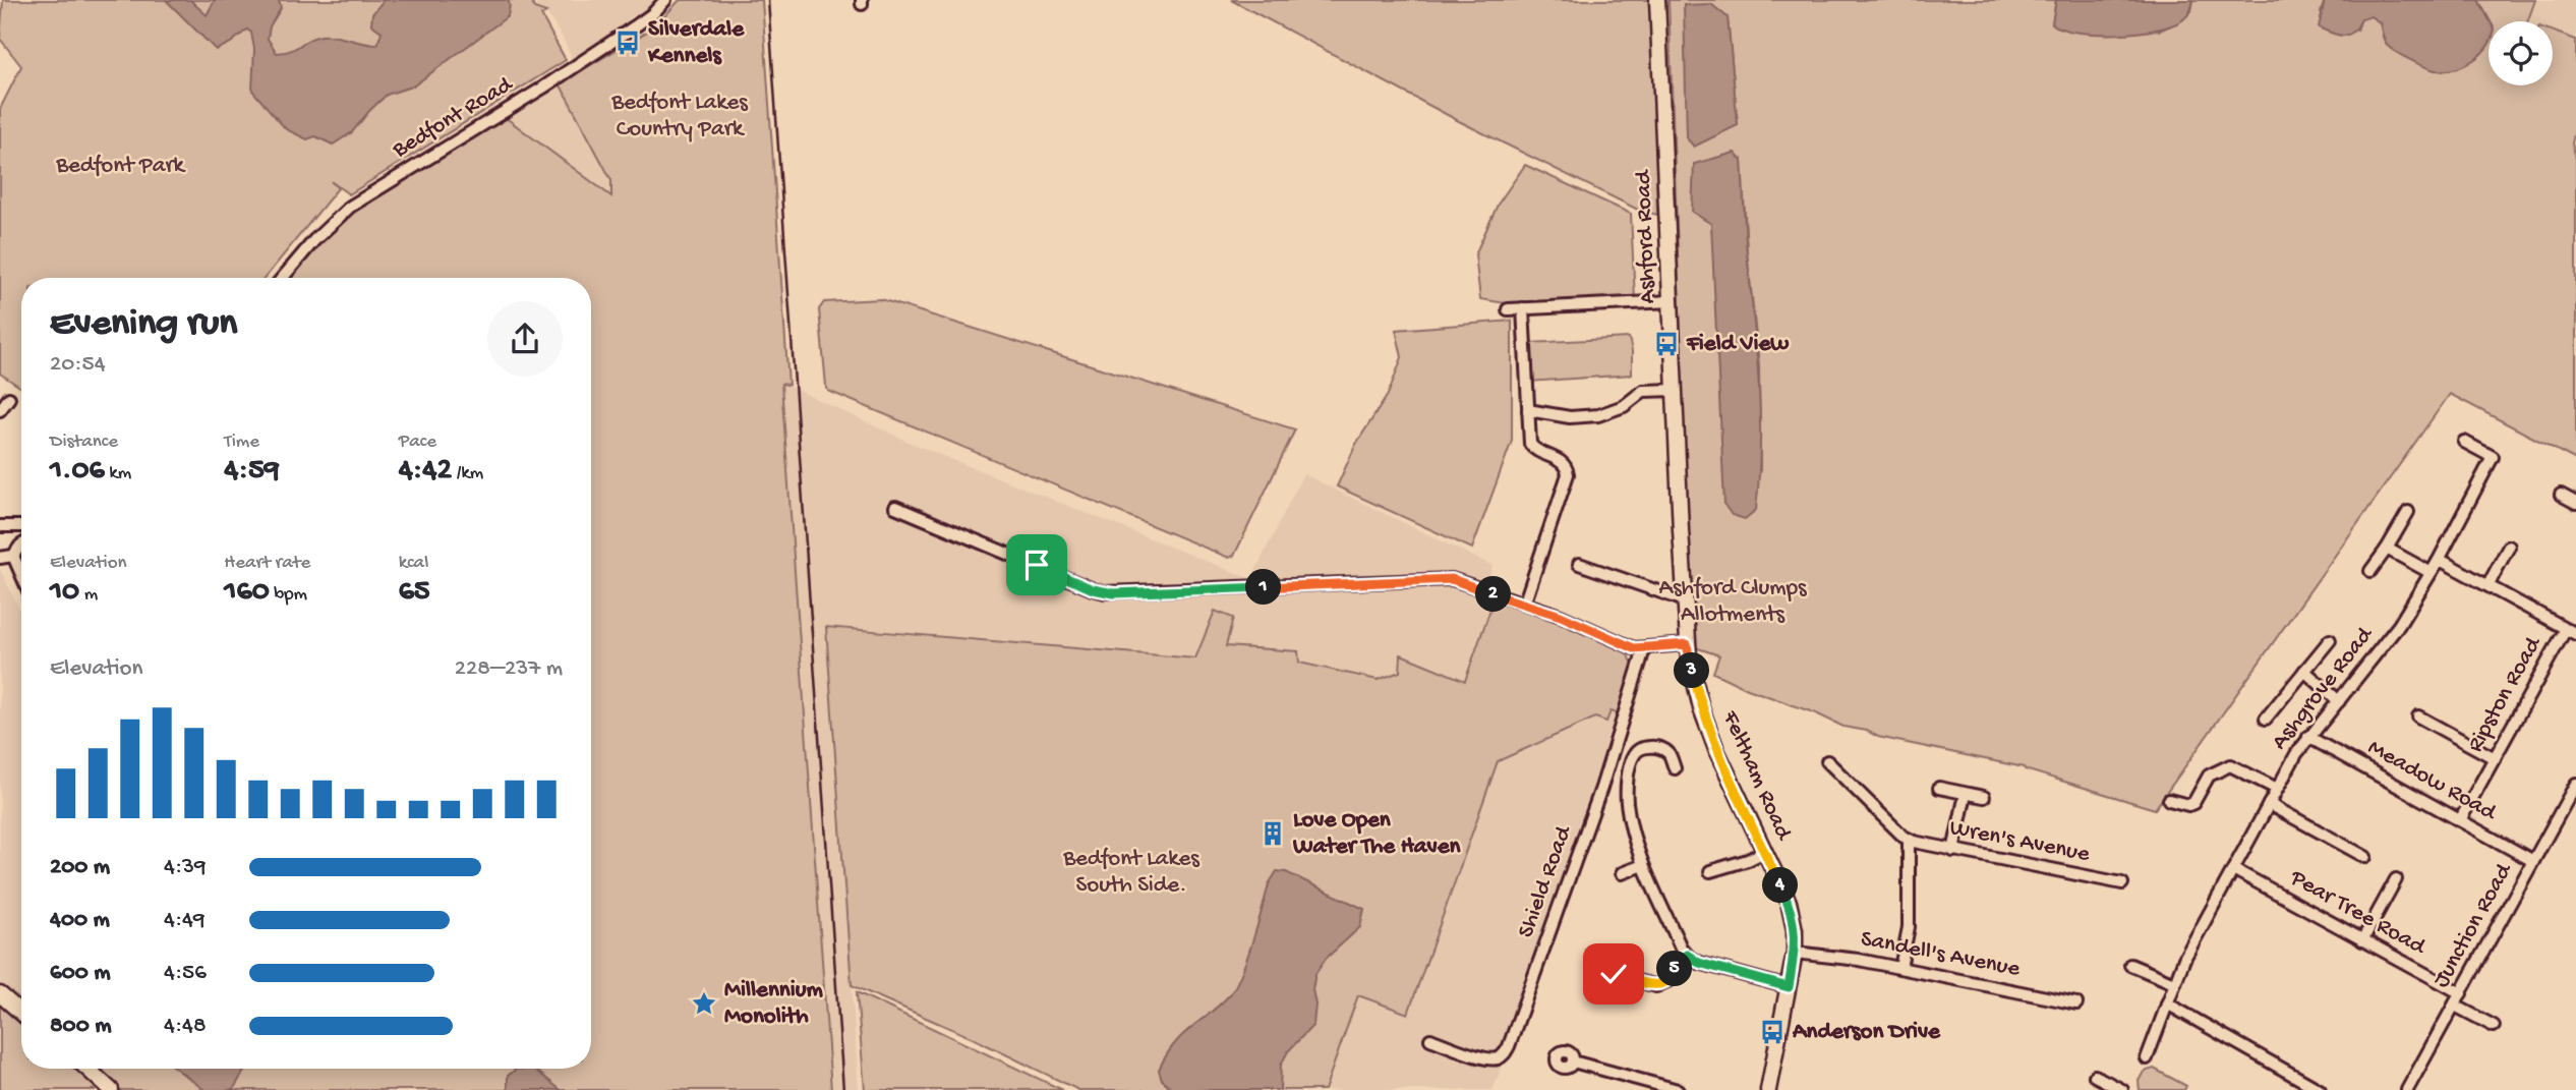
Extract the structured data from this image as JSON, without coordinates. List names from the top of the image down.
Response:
{
  "streets": {
    "main road": ["Ashford Road", "Feltham Road"],
    "street": [
      "Bedfont Road",
      "Ashgrove Road",
      "Ripston Road",
      "Meadow Road",
      "Wren's Avenue",
      "Shield Road",
      "Pear Tree Road",
      "Junction Road",
      "Sandell's Avenue"
    ]
  },
  "crossings": [
    ["Ashford Road", "Feltham Road"],
    ["Ashgrove Road", "Meadow Road"],
    ["Ashgrove Road", "Pear Tree Road"],
    ["Ripston Road", "Meadow Road"],
    ["Feltham Road", "Sandell's Avenue"],
    ["Meadow Road", "Junction Road"],
    ["Pear Tree Road", "Junction Road"]
  ],
  "parks": [
    "Bedfont Lakes Country Park",
    "Bedfont Park",
    "Ashford Clumps Allotments",
    "Bedfont Lakes South Side."
  ],
  "places": {
    "bus stop": ["Silverdale Kennels", "Field View", "Anderson Drive"],
    "building": ["Love Open Water The Haven"],
    "place": ["Millennium Monolith"]
  },
  "page": {
    "heading": ["Evening run", "20:54"],
    "stats": [
      ["Distance", "1.06 km"],
      ["Time", "4:59"],
      ["Pace", "4:42 /km"],
      ["Elevation", "10 m"],
      ["Heart rate", "160 bpm"],
      ["kcal", "65"]
    ],
    "pins": [
      "1",
      "2",
      "3",
      "4",
      "5"
    ],
    "chart": ["Elevation", "228–237 m"],
    "list": [
      {
        "name": "200 m",
        "note": "4:39"
      },
      {
        "name": "400 m",
        "note": "4:49"
      },
      {
        "name": "600 m",
        "note": "4:56"
      },
      {
        "name": "800 m",
        "note": "4:48"
      }
    ]
  }
}
